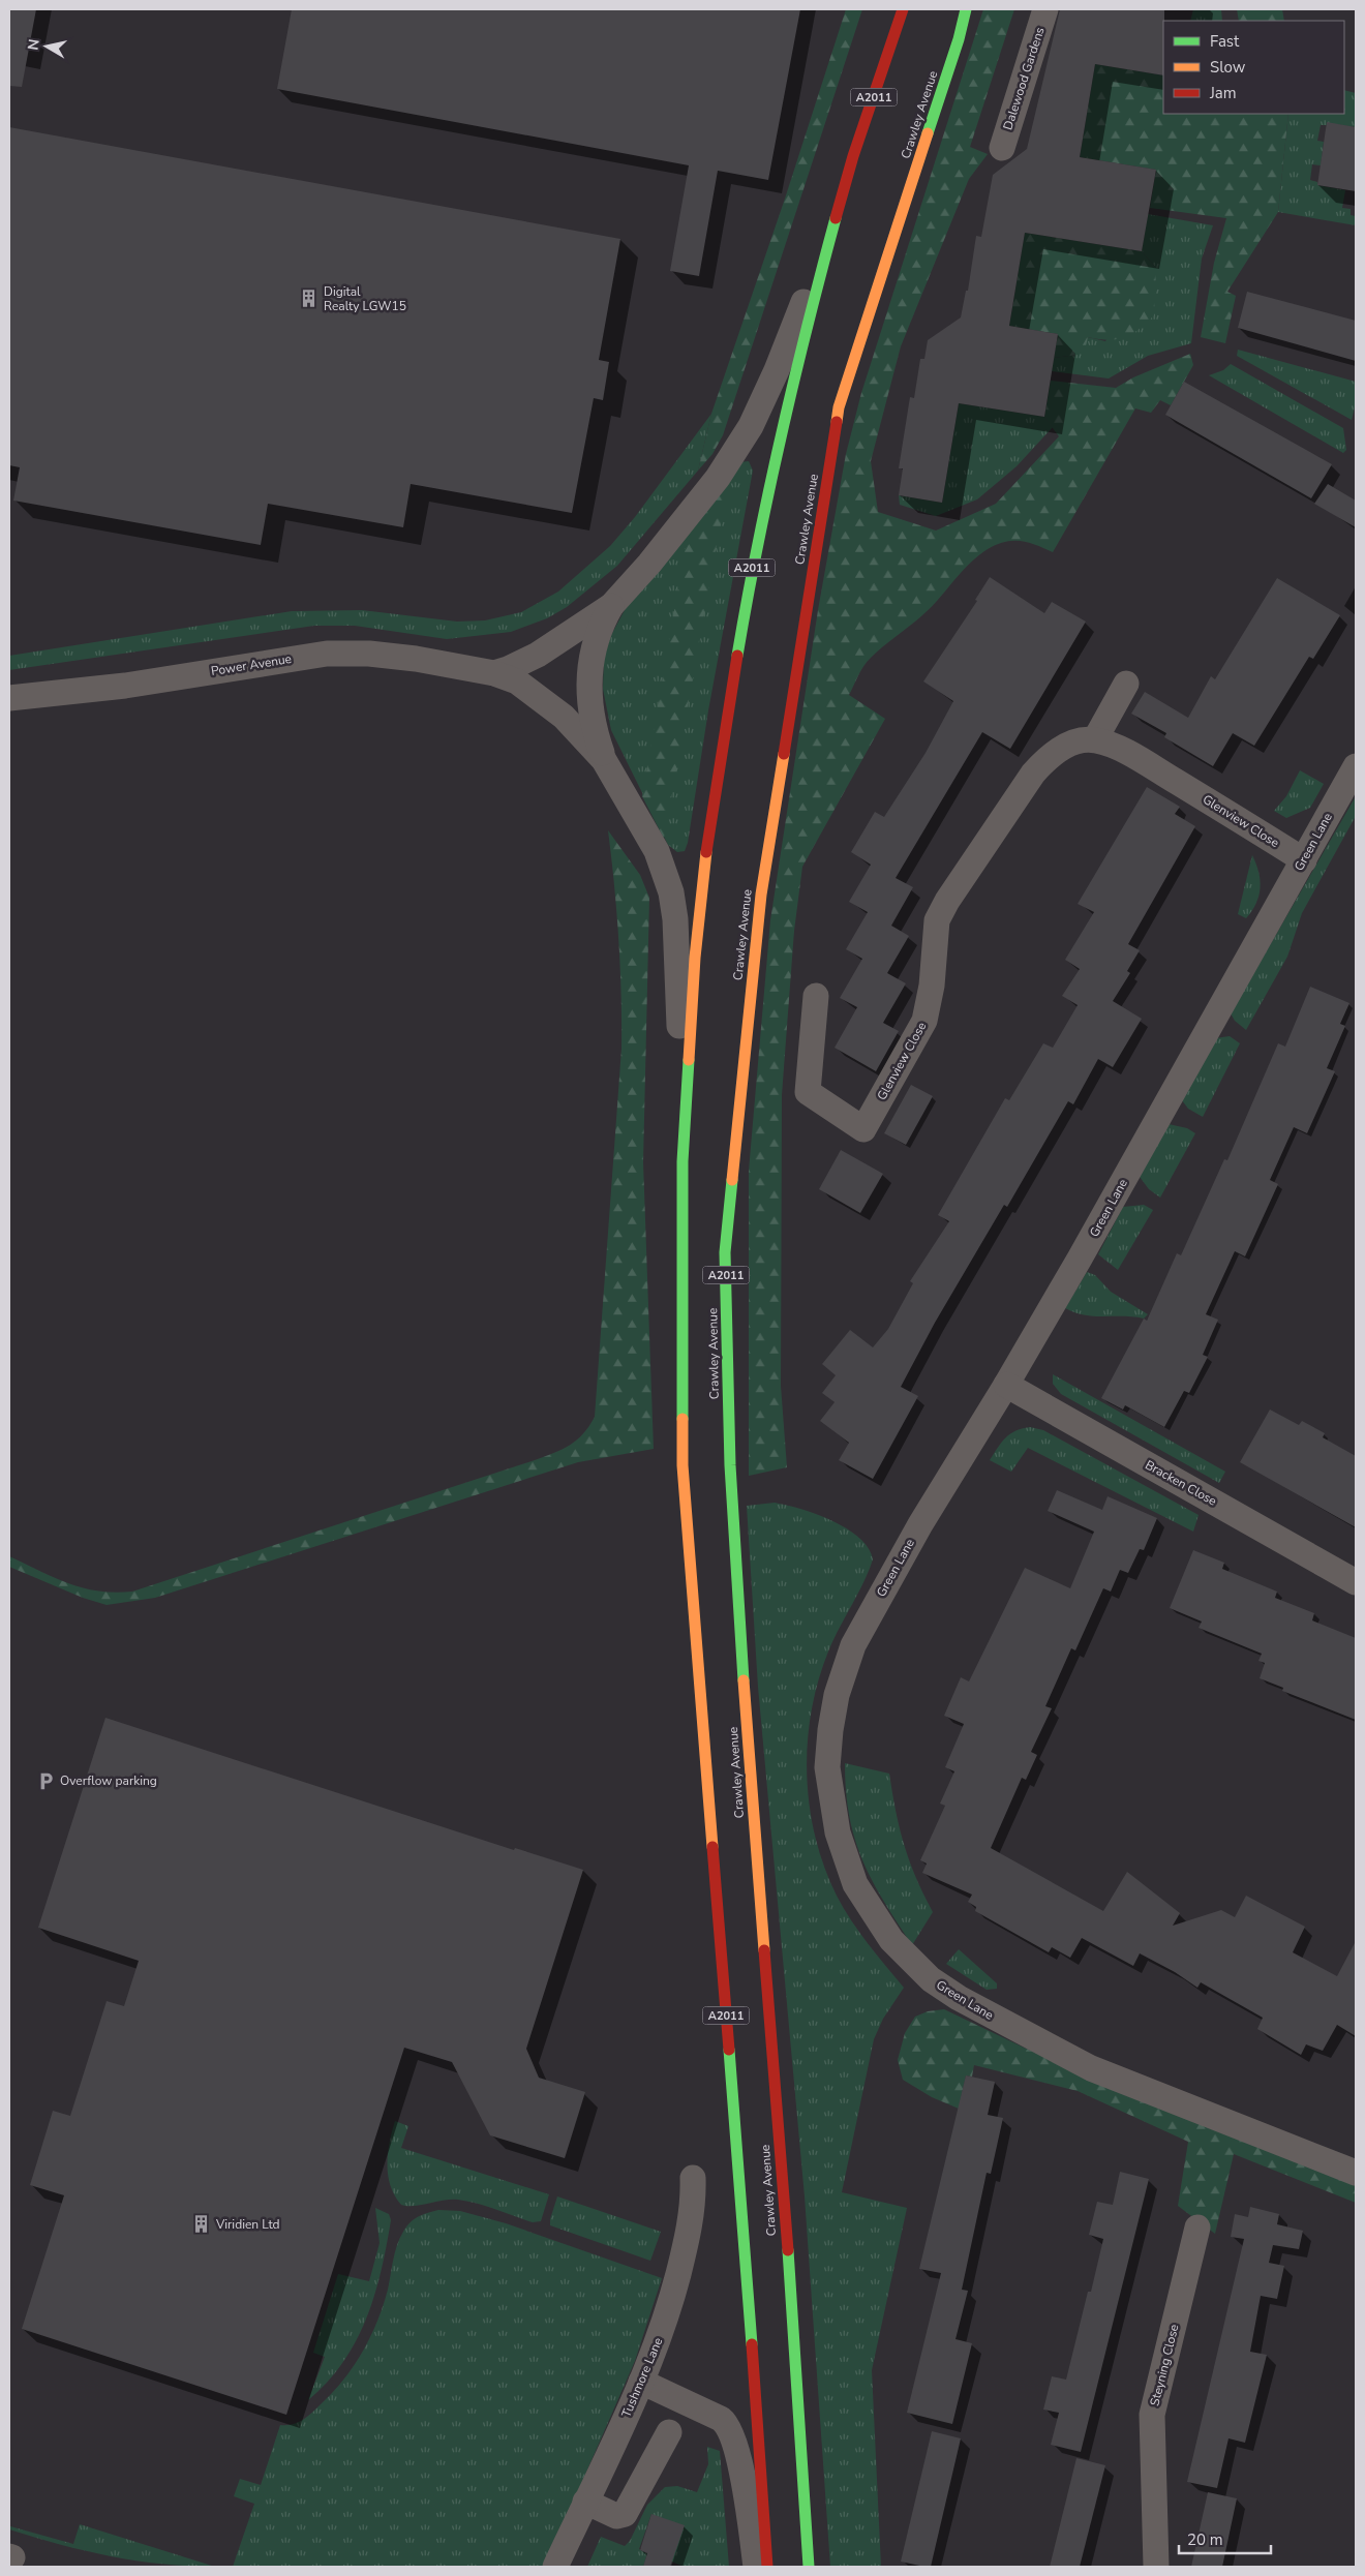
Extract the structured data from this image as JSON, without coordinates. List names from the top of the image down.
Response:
{
  "streets": {
    "main road": ["A2011", "Crawley Avenue"],
    "street": [
      "Dalewood Gardens",
      "Power Avenue",
      "Glenview Close",
      "Green Lane",
      "Bracken Close",
      "Steyning Close",
      "Tushmore Lane"
    ]
  },
  "crossings": [
    ["Glenview Close", "Green Lane"],
    ["Green Lane", "Bracken Close"]
  ],
  "places": {
    "building": ["Digital Realty LGW15", "Viridien Ltd"],
    "parking": ["Overflow parking"]
  },
  "legend": ["Fast", "Slow", "Jam"],
  "scale_bar": "20 m",
  "north": "left"
}
